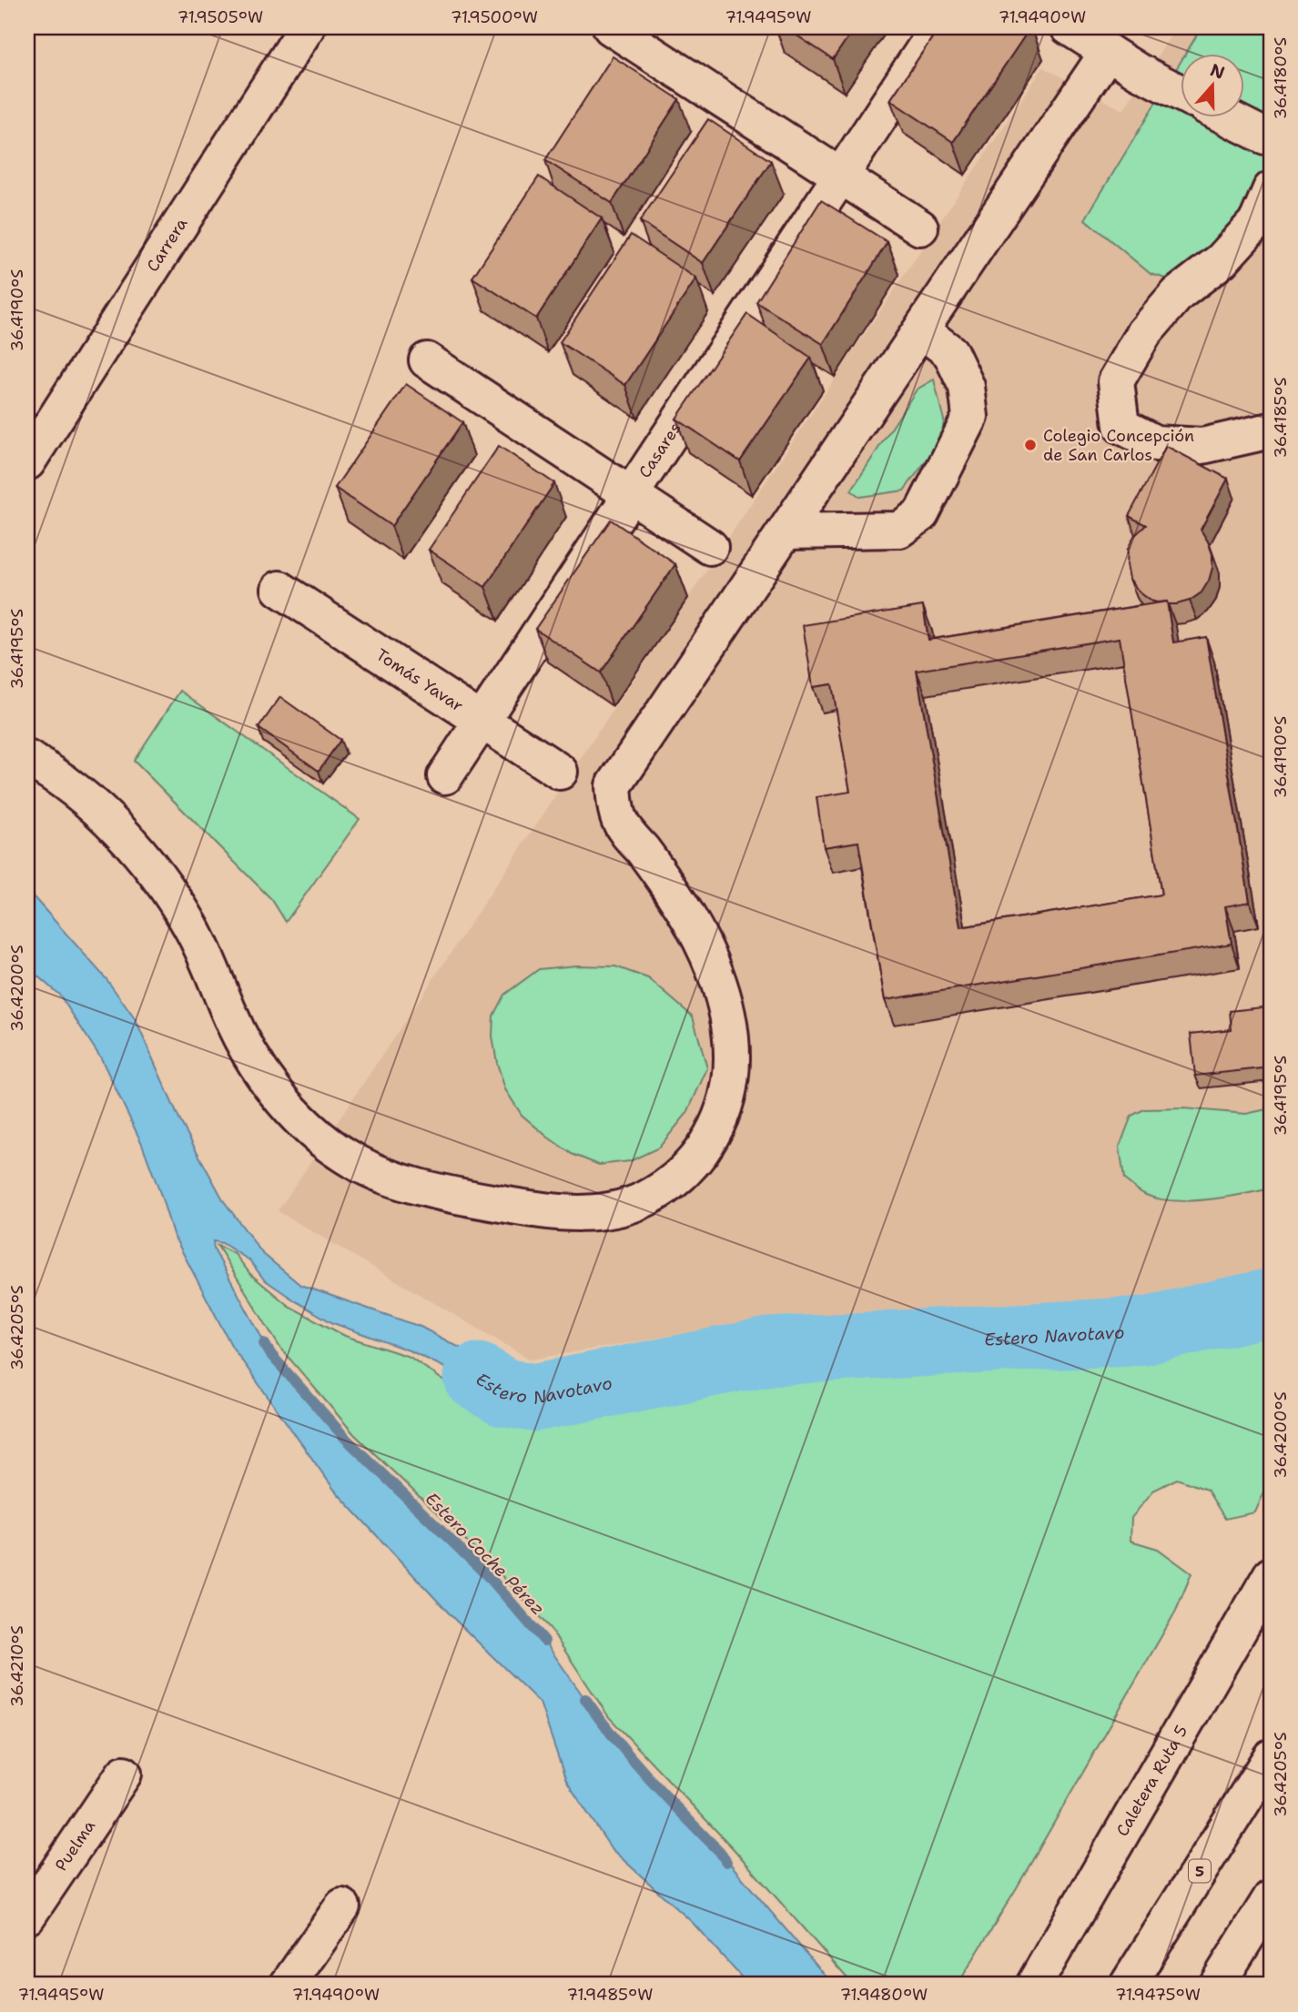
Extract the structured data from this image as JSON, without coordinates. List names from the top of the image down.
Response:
{
  "streets": {
    "main road": [
      "Carrera",
      "Casares",
      "Tomás Yavar",
      "Caletera Ruta 5",
      "Puelma",
      "5"
    ]
  },
  "crossings": [
    ["Casares", "Tomás Yavar"]
  ],
  "water": ["Estero Navotavo", "Estero Coche Pérez"],
  "places": ["Colegio Concepción de San Carlos"],
  "north": "top",
  "coordinates": [
    "71.9505°W",
    "71.9500°W",
    "71.9495°W",
    "71.9490°W",
    "36.4180°S",
    "36.4190°S",
    "36.4185°S",
    "36.4195°S",
    "36.4200°S",
    "36.4205°S",
    "36.4210°S",
    "71.9485°W",
    "71.9480°W",
    "71.9475°W"
  ]
}
